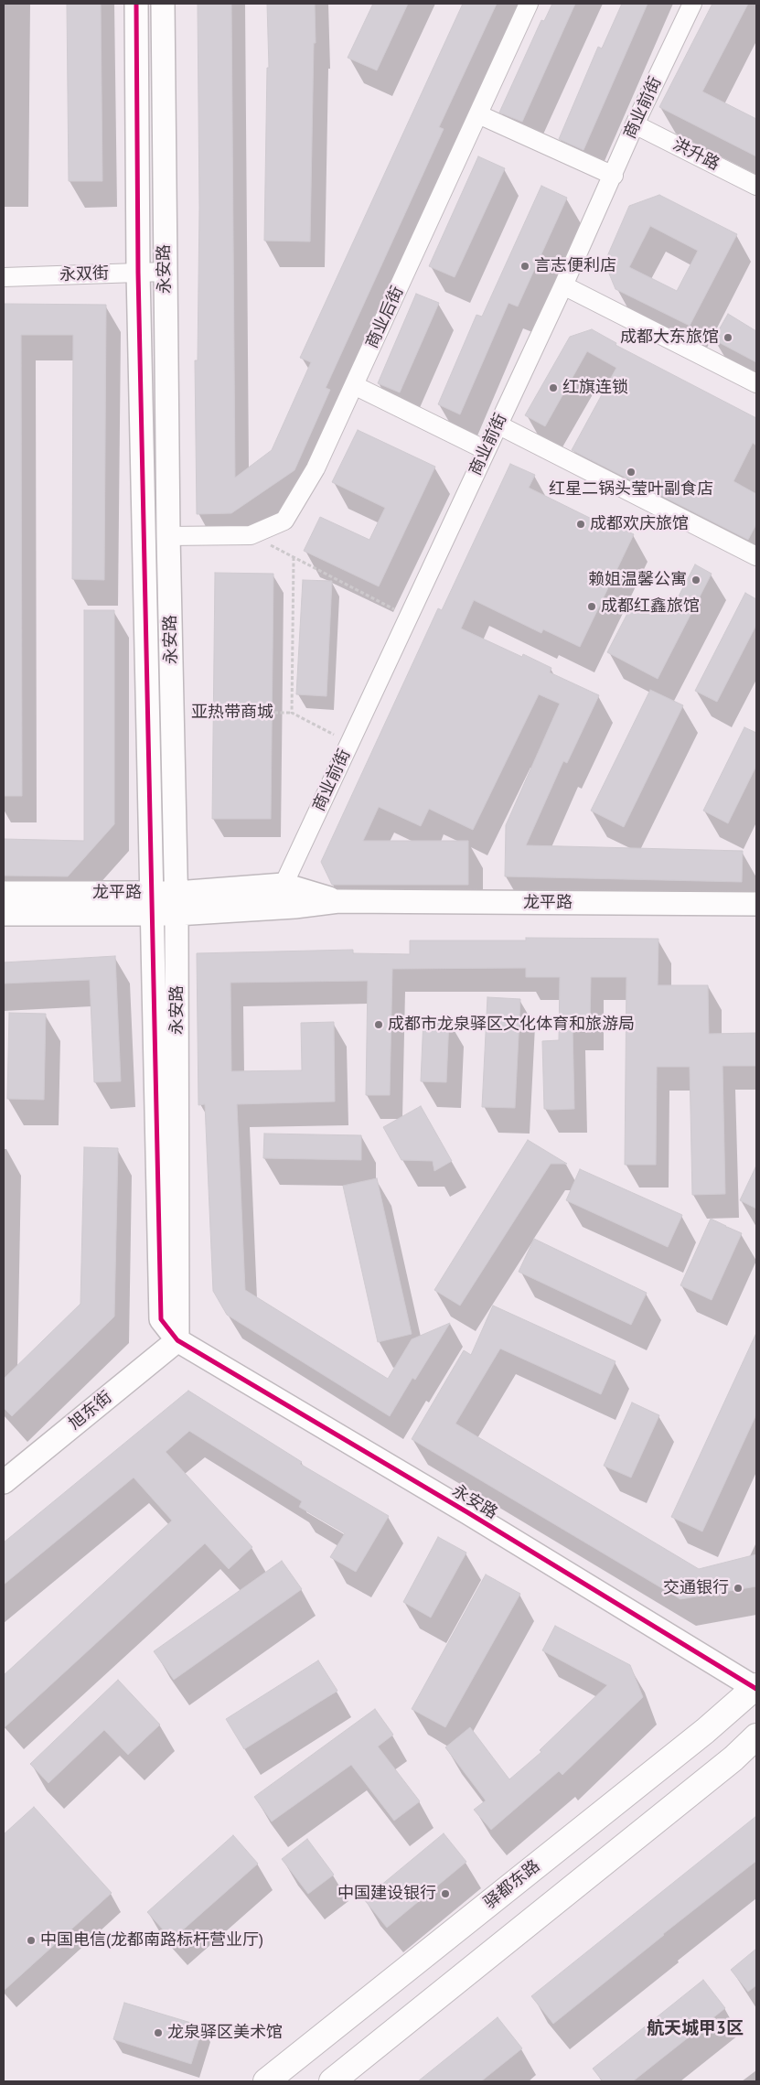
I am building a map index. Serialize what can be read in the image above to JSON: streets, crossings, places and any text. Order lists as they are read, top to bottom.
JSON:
{
  "streets": {
    "highway": ["驿都东路"],
    "street": [
      "商业前街",
      "洪升路",
      "永安路",
      "永双街",
      "商业后街",
      "龙平路",
      "旭东街"
    ],
    "path": ["亚热带商城"]
  },
  "crossings": [
    ["商业前街", "洪升路"],
    ["商业前街", "龙平路"],
    ["永安路", "永双街"],
    ["永安路", "商业后街"],
    ["永安路", "亚热带商城"],
    ["永安路", "龙平路"],
    ["永安路", "旭东街"],
    ["永安路", "驿都东路"]
  ],
  "districts": ["航天城甲3区"],
  "places": [
    "言志便利店",
    "成都大东旅馆",
    "红旗连锁",
    "红星二锅头莹叶副食店",
    "成都欢庆旅馆",
    "赖姐温馨公寓",
    "成都红鑫旅馆",
    "成都市龙泉驿区文化体育和旅游局",
    "交通银行",
    "中国建设银行",
    "中国电信(龙都南路标杆营业厅)",
    "龙泉驿区美术馆"
  ]
}
